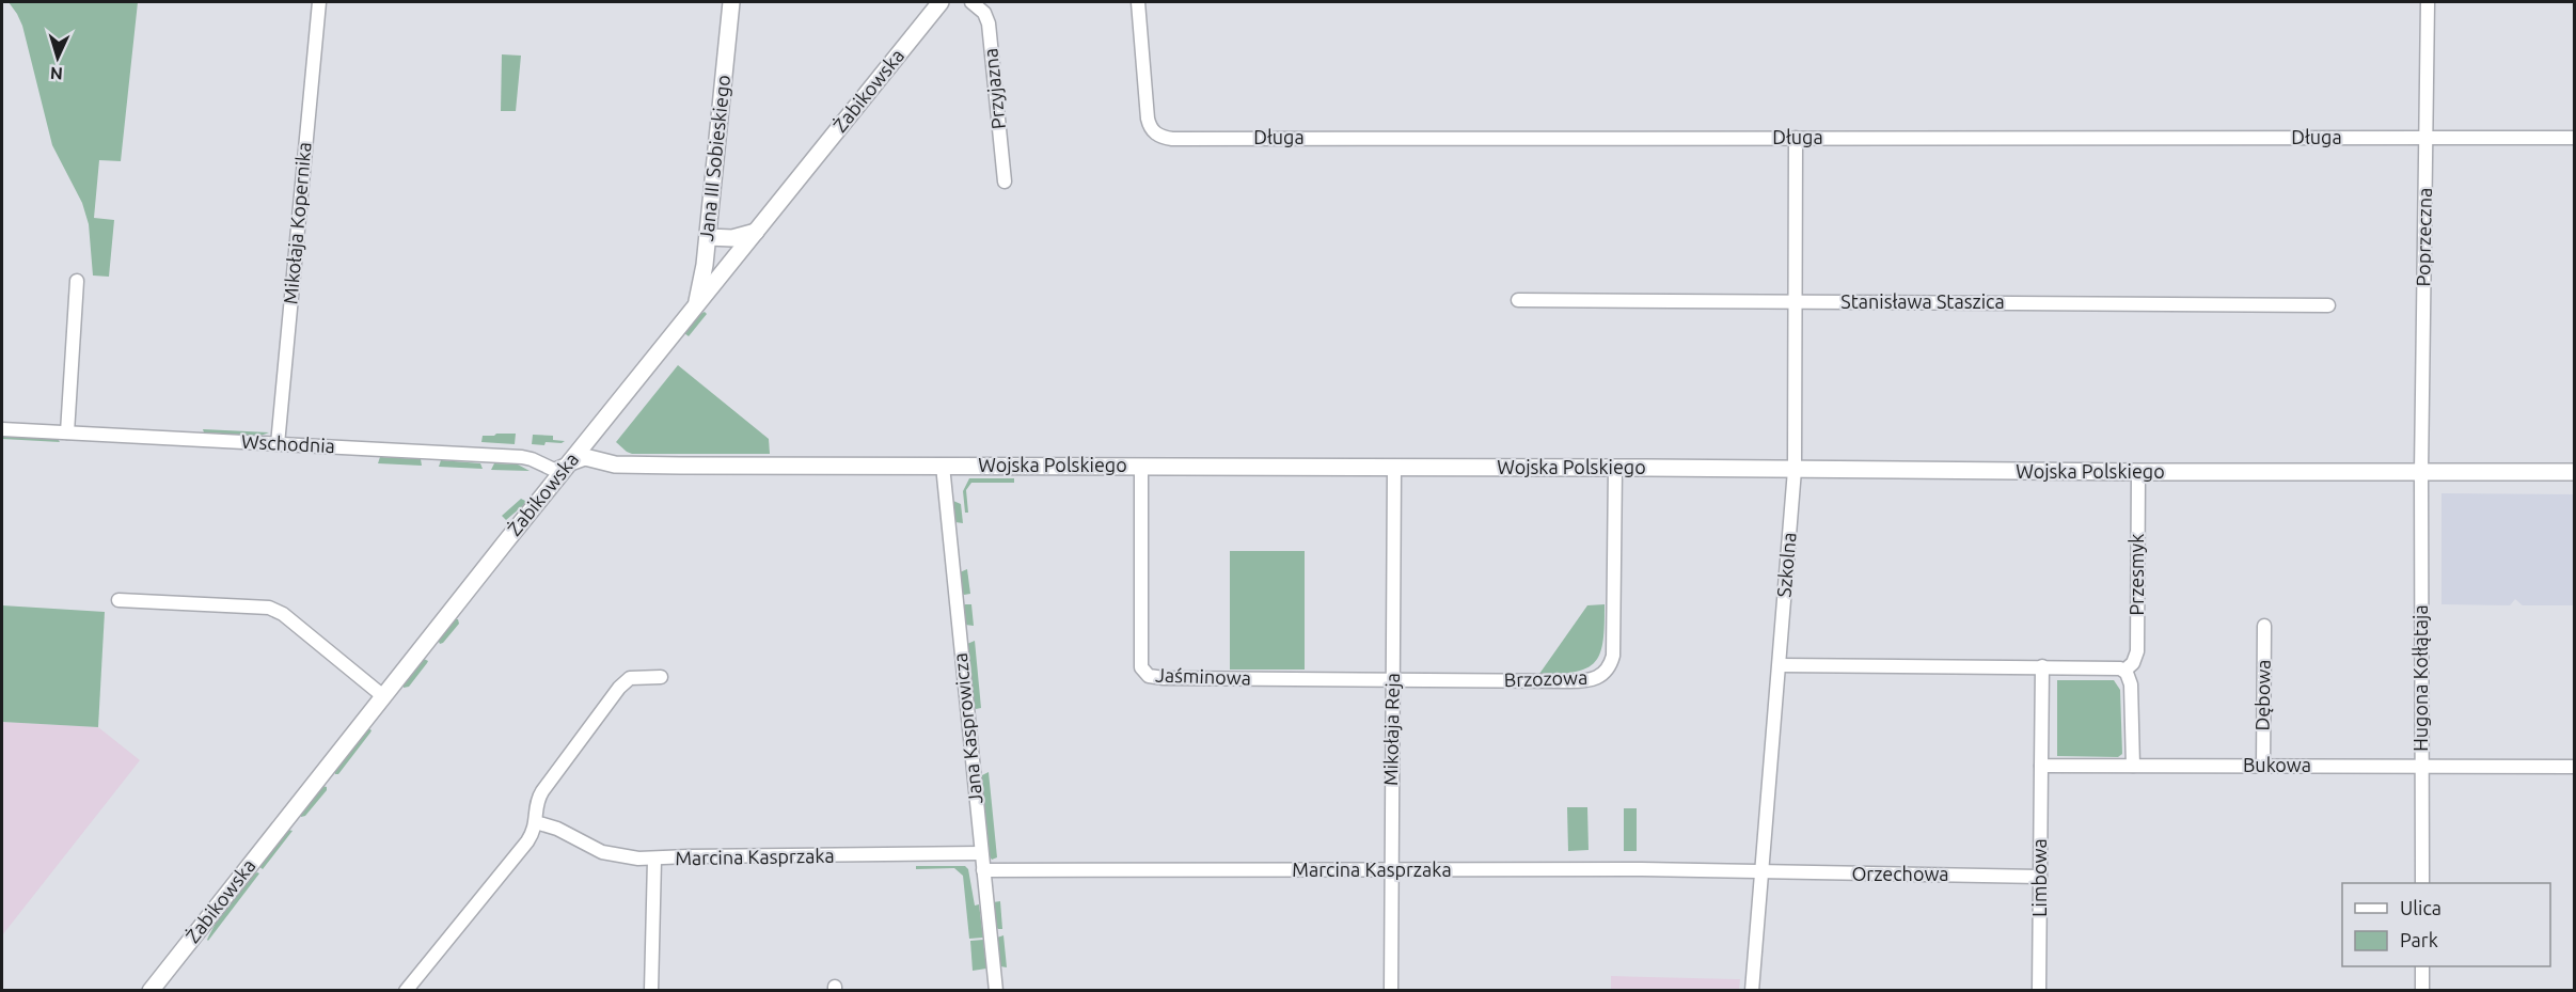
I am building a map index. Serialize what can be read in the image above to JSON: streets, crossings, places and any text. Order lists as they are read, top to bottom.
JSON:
{
  "streets": {
    "street": [
      "Przyjazna",
      "Żabikowska",
      "Długa",
      "Jana III Sobieskiego",
      "Mikołaja Kopernika",
      "Poprzeczna",
      "Stanisława Staszica",
      "Wschodnia",
      "Wojska Polskiego",
      "Szkolna",
      "Przesmyk",
      "Jaśminowa",
      "Hugona Kołłątaja",
      "Brzozowa",
      "Dębowa",
      "Jana Kasprowicza",
      "Mikołaja Reja",
      "Bukowa",
      "Marcina Kasprzaka",
      "Orzechowa",
      "Limbowa"
    ]
  },
  "crossings": [
    ["Żabikowska", "Jana III Sobieskiego"],
    ["Żabikowska", "Wschodnia"],
    ["Żabikowska", "Wojska Polskiego"],
    ["Długa", "Poprzeczna"],
    ["Długa", "Szkolna"],
    ["Mikołaja Kopernika", "Wschodnia"],
    ["Poprzeczna", "Wojska Polskiego"],
    ["Poprzeczna", "Hugona Kołłątaja"],
    ["Stanisława Staszica", "Szkolna"],
    ["Wschodnia", "Wojska Polskiego"],
    ["Wojska Polskiego", "Szkolna"],
    ["Wojska Polskiego", "Przesmyk"],
    ["Wojska Polskiego", "Jaśminowa"],
    ["Wojska Polskiego", "Hugona Kołłątaja"],
    ["Wojska Polskiego", "Brzozowa"],
    ["Wojska Polskiego", "Jana Kasprowicza"],
    ["Wojska Polskiego", "Mikołaja Reja"],
    ["Szkolna", "Marcina Kasprzaka"],
    ["Szkolna", "Orzechowa"],
    ["Jaśminowa", "Brzozowa"],
    ["Jaśminowa", "Mikołaja Reja"],
    ["Hugona Kołłątaja", "Bukowa"],
    ["Brzozowa", "Mikołaja Reja"],
    ["Dębowa", "Bukowa"],
    ["Jana Kasprowicza", "Marcina Kasprzaka"],
    ["Mikołaja Reja", "Marcina Kasprzaka"],
    ["Bukowa", "Limbowa"],
    ["Marcina Kasprzaka", "Orzechowa"],
    ["Orzechowa", "Limbowa"]
  ],
  "legend": ["Ulica", "Park"],
  "north": "bottom"
}
